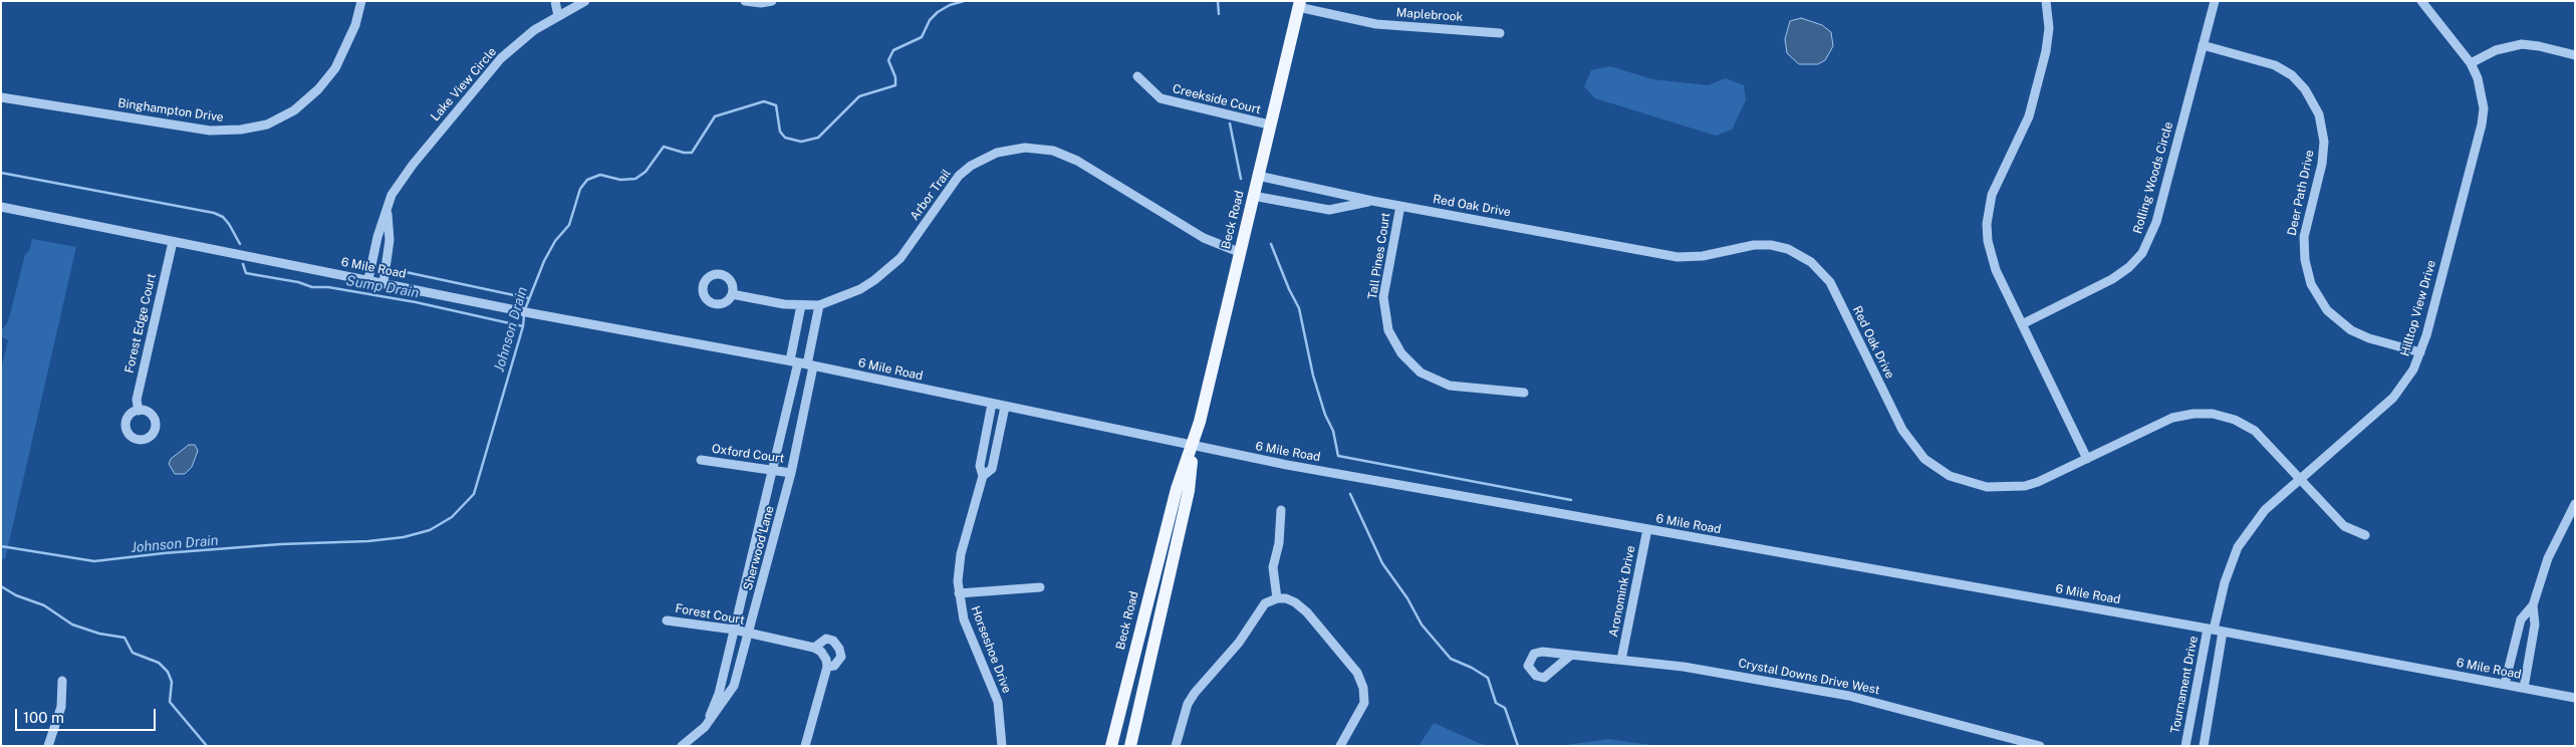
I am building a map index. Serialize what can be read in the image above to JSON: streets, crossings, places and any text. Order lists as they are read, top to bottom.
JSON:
{
  "streets": {
    "main road": ["Beck Road"],
    "street": [
      "Maplebrook",
      "Lake View Circle",
      "Creekside Court",
      "Binghampton Drive",
      "Rolling Woods Circle",
      "Deer Path Drive",
      "Arbor Trail",
      "Red Oak Drive",
      "Tall Pines Court",
      "6 Mile Road",
      "Hilltop View Drive",
      "Forest Edge Court",
      "Oxford Court",
      "Sherwood Lane",
      "Aronomink Drive",
      "Forest Court",
      "Horseshoe Drive",
      "Crystal Downs Drive West",
      "Tournament Drive"
    ]
  },
  "crossings": [
    ["Maplebrook", "Beck Road"],
    ["Lake View Circle", "6 Mile Road"],
    ["Creekside Court", "Beck Road"],
    ["Rolling Woods Circle", "Deer Path Drive"],
    ["Deer Path Drive", "Hilltop View Drive"],
    ["Arbor Trail", "Beck Road"],
    ["Red Oak Drive", "Beck Road"],
    ["Red Oak Drive", "Tall Pines Court"],
    ["Red Oak Drive", "Hilltop View Drive"],
    ["Beck Road", "6 Mile Road"],
    ["6 Mile Road", "Hilltop View Drive"],
    ["6 Mile Road", "Forest Edge Court"],
    ["6 Mile Road", "Sherwood Lane"],
    ["6 Mile Road", "Aronomink Drive"],
    ["6 Mile Road", "Horseshoe Drive"],
    ["6 Mile Road", "Tournament Drive"],
    ["Hilltop View Drive", "Tournament Drive"],
    ["Oxford Court", "Sherwood Lane"],
    ["Sherwood Lane", "Forest Court"],
    ["Aronomink Drive", "Crystal Downs Drive West"]
  ],
  "water": ["Sump Drain", "Johnson Drain"],
  "scale_bar": "100 m"
}
